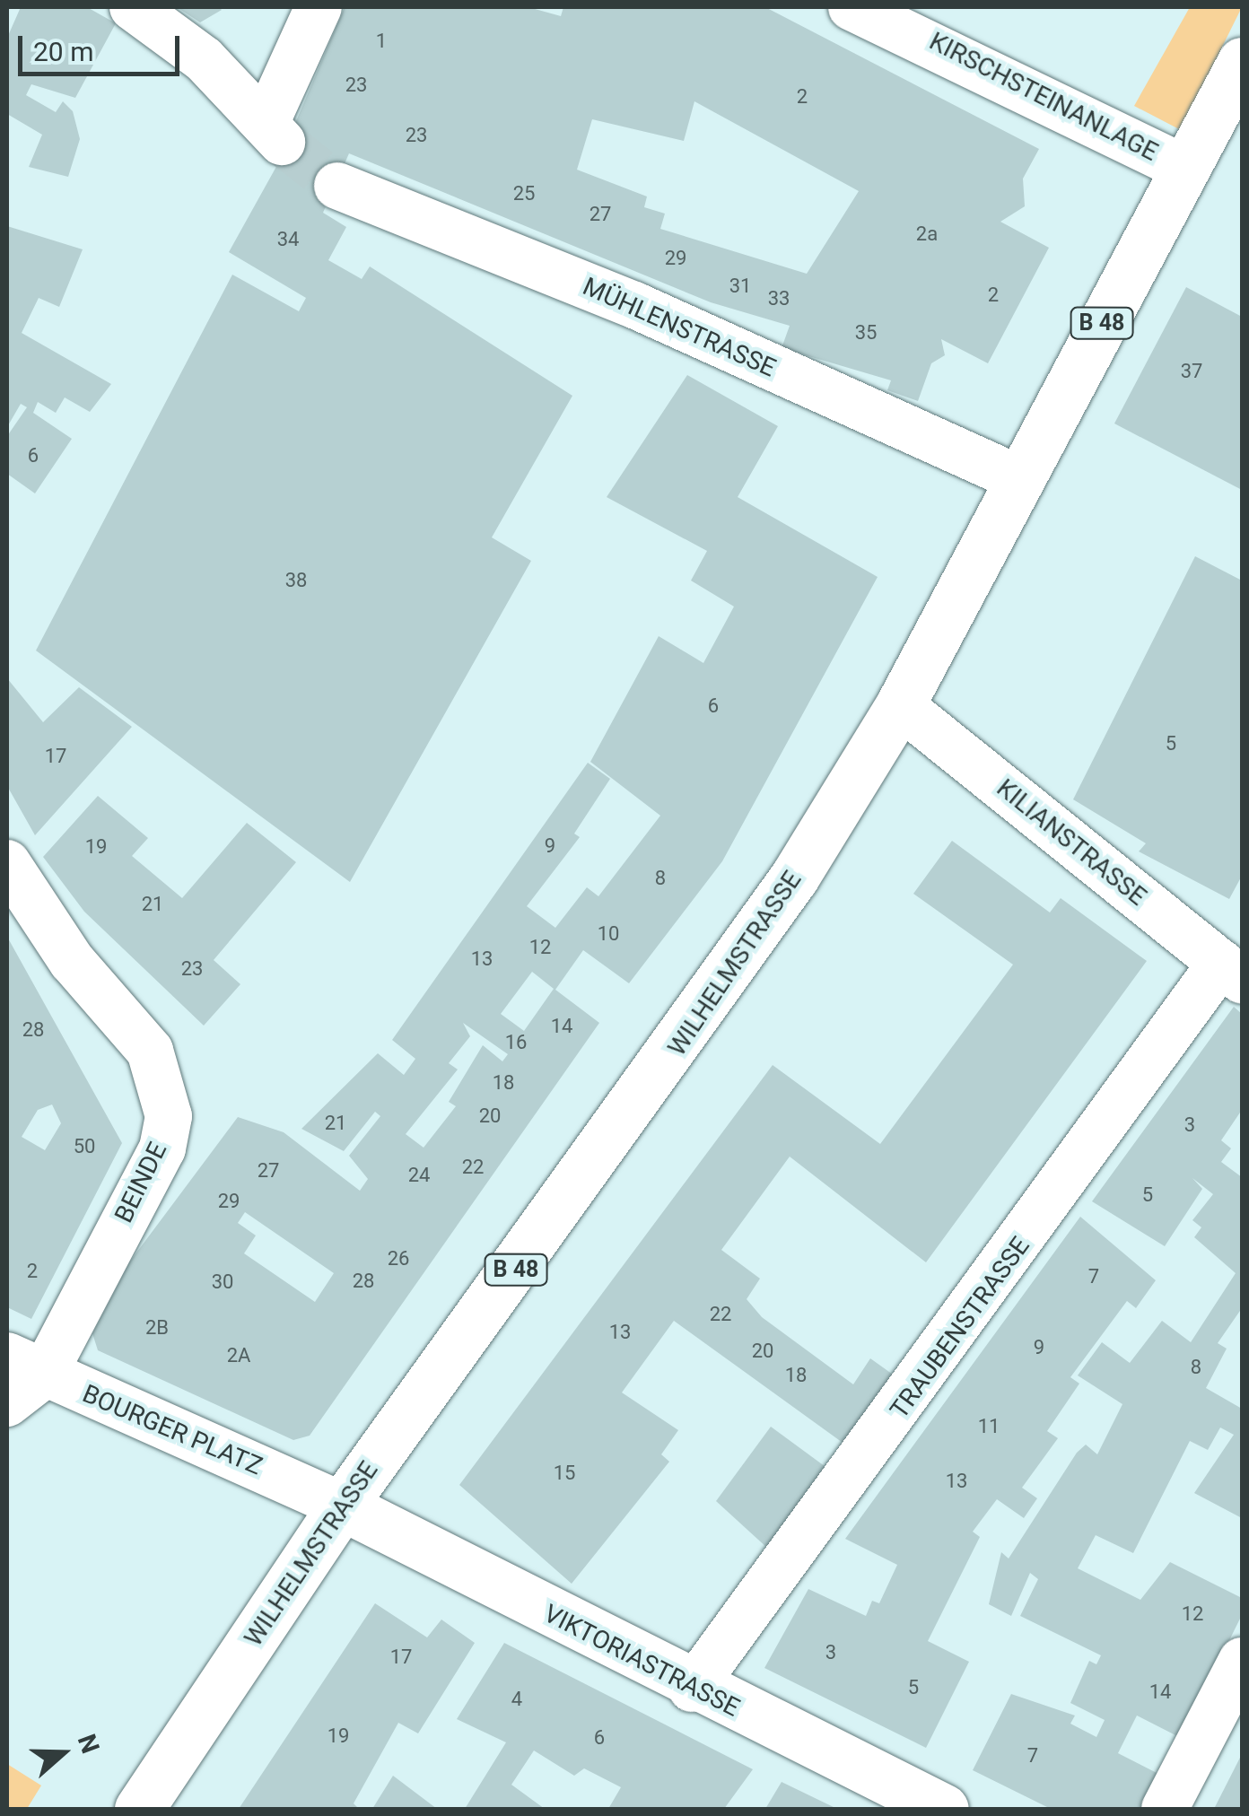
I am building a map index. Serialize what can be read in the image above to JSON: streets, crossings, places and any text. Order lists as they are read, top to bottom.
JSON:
{
  "streets": {
    "main road": ["B 48", "WILHELMSTRASSE", "VIKTORIASTRASSE"],
    "street": [
      "KIRSCHSTEINANLAGE",
      "MÜHLENSTRASSE",
      "KILIANSTRASSE",
      "BEINDE",
      "TRAUBENSTRASSE",
      "BOURGER PLATZ"
    ]
  },
  "crossings": [
    ["KIRSCHSTEINANLAGE", "WILHELMSTRASSE"],
    ["MÜHLENSTRASSE", "WILHELMSTRASSE"],
    ["KILIANSTRASSE", "WILHELMSTRASSE"],
    ["KILIANSTRASSE", "TRAUBENSTRASSE"],
    ["WILHELMSTRASSE", "BOURGER PLATZ"],
    ["WILHELMSTRASSE", "VIKTORIASTRASSE"],
    ["BEINDE", "BOURGER PLATZ"],
    ["TRAUBENSTRASSE", "VIKTORIASTRASSE"],
    ["BOURGER PLATZ", "VIKTORIASTRASSE"]
  ],
  "house_numbers": [
    "1",
    "23",
    "2",
    "23",
    "25",
    "27",
    "2a",
    "34",
    "29",
    "31",
    "2",
    "33",
    "35",
    "37",
    "6",
    "38",
    "6",
    "5",
    "17",
    "9",
    "19",
    "8",
    "21",
    "10",
    "12",
    "13",
    "23",
    "14",
    "28",
    "16",
    "18",
    "20",
    "21",
    "3",
    "50",
    "22",
    "27",
    "24",
    "5",
    "29",
    "26",
    "2",
    "7",
    "28",
    "30",
    "22",
    "2B",
    "13",
    "9",
    "20",
    "2A",
    "8",
    "18",
    "11",
    "15",
    "13",
    "12",
    "3",
    "17",
    "5",
    "14",
    "4",
    "19",
    "6",
    "7"
  ],
  "scale_bar": "20 m",
  "north": "right"
}
